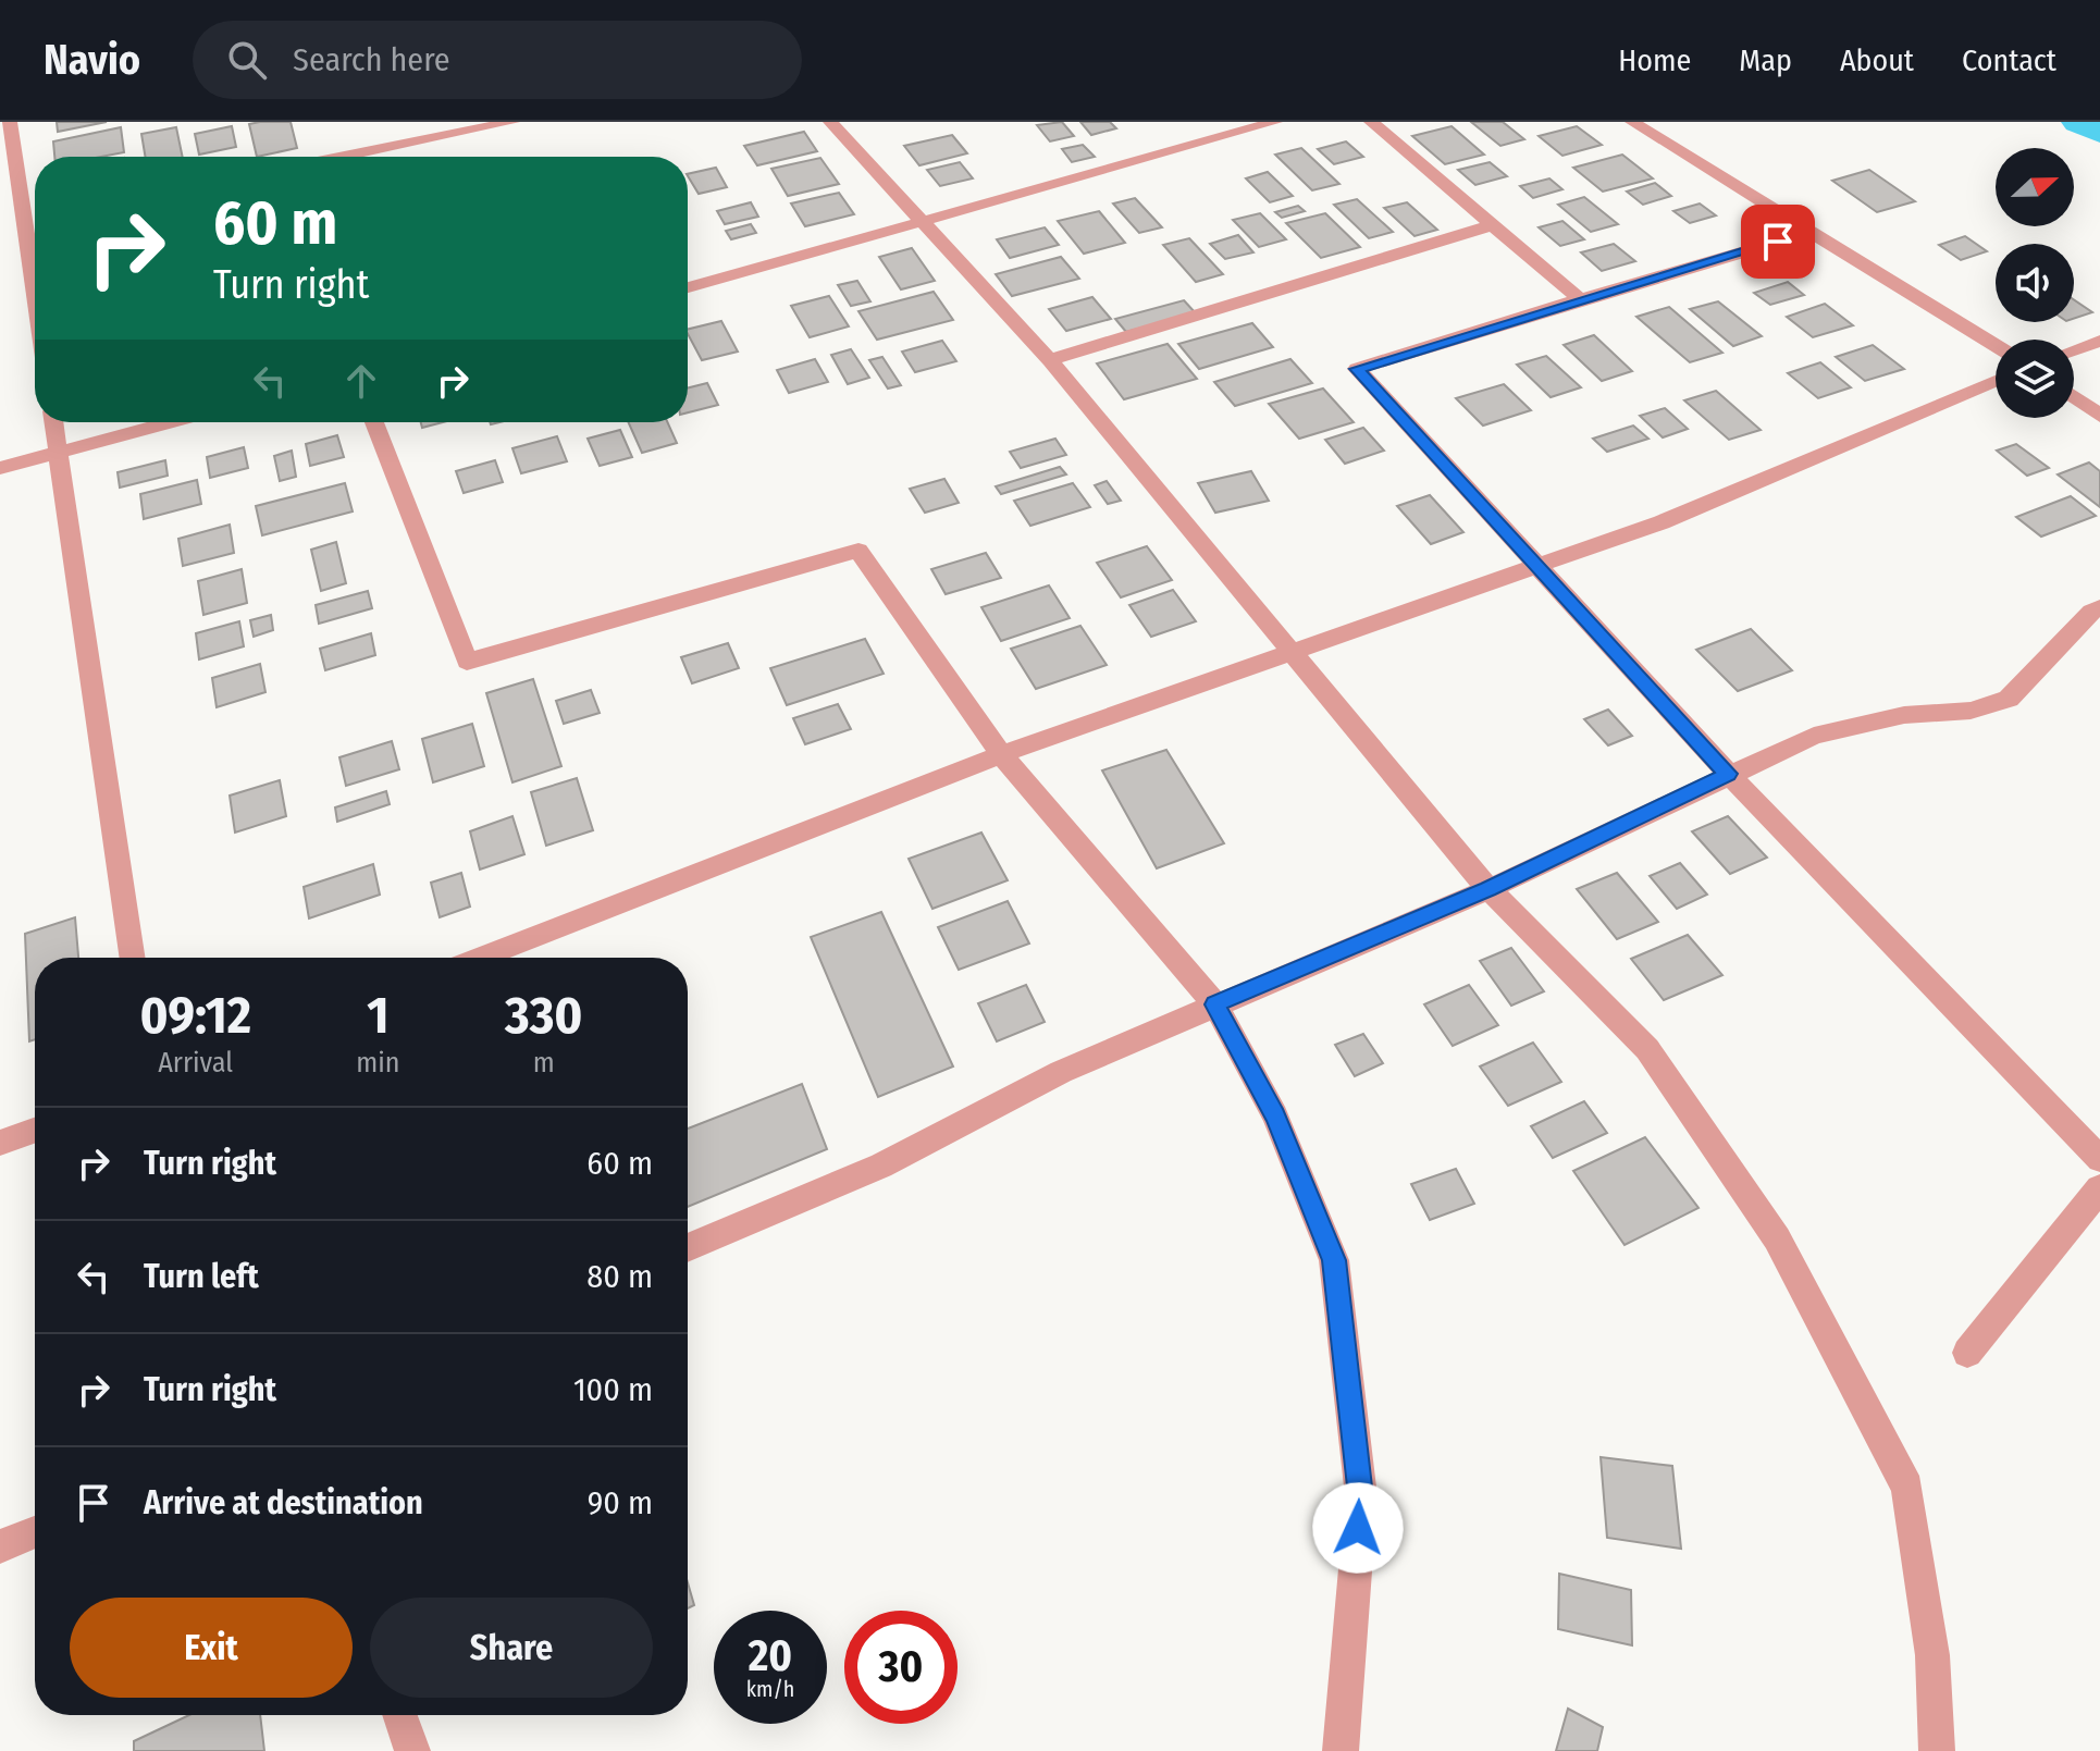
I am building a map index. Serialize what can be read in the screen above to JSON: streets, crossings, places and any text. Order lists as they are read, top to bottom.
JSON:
{
  "north": "right",
  "page": {
    "header": "Navio",
    "search": "Search here",
    "nav": [
      "Home",
      "Map",
      "About",
      "Contact"
    ],
    "turn": ["60 m", "Turn right"],
    "eta": [
      "09:12",
      "Arrival",
      "1",
      "min",
      "330",
      "m"
    ],
    "list": [
      {
        "name": "Turn right",
        "value": "60 m"
      },
      {
        "name": "Turn left",
        "value": "80 m"
      },
      {
        "name": "Turn right",
        "value": "100 m"
      },
      {
        "name": "Arrive at destination",
        "value": "90 m"
      }
    ],
    "buttons": ["Exit", "Share"],
    "speed": "20 km/h",
    "limit": "30"
  }
}
